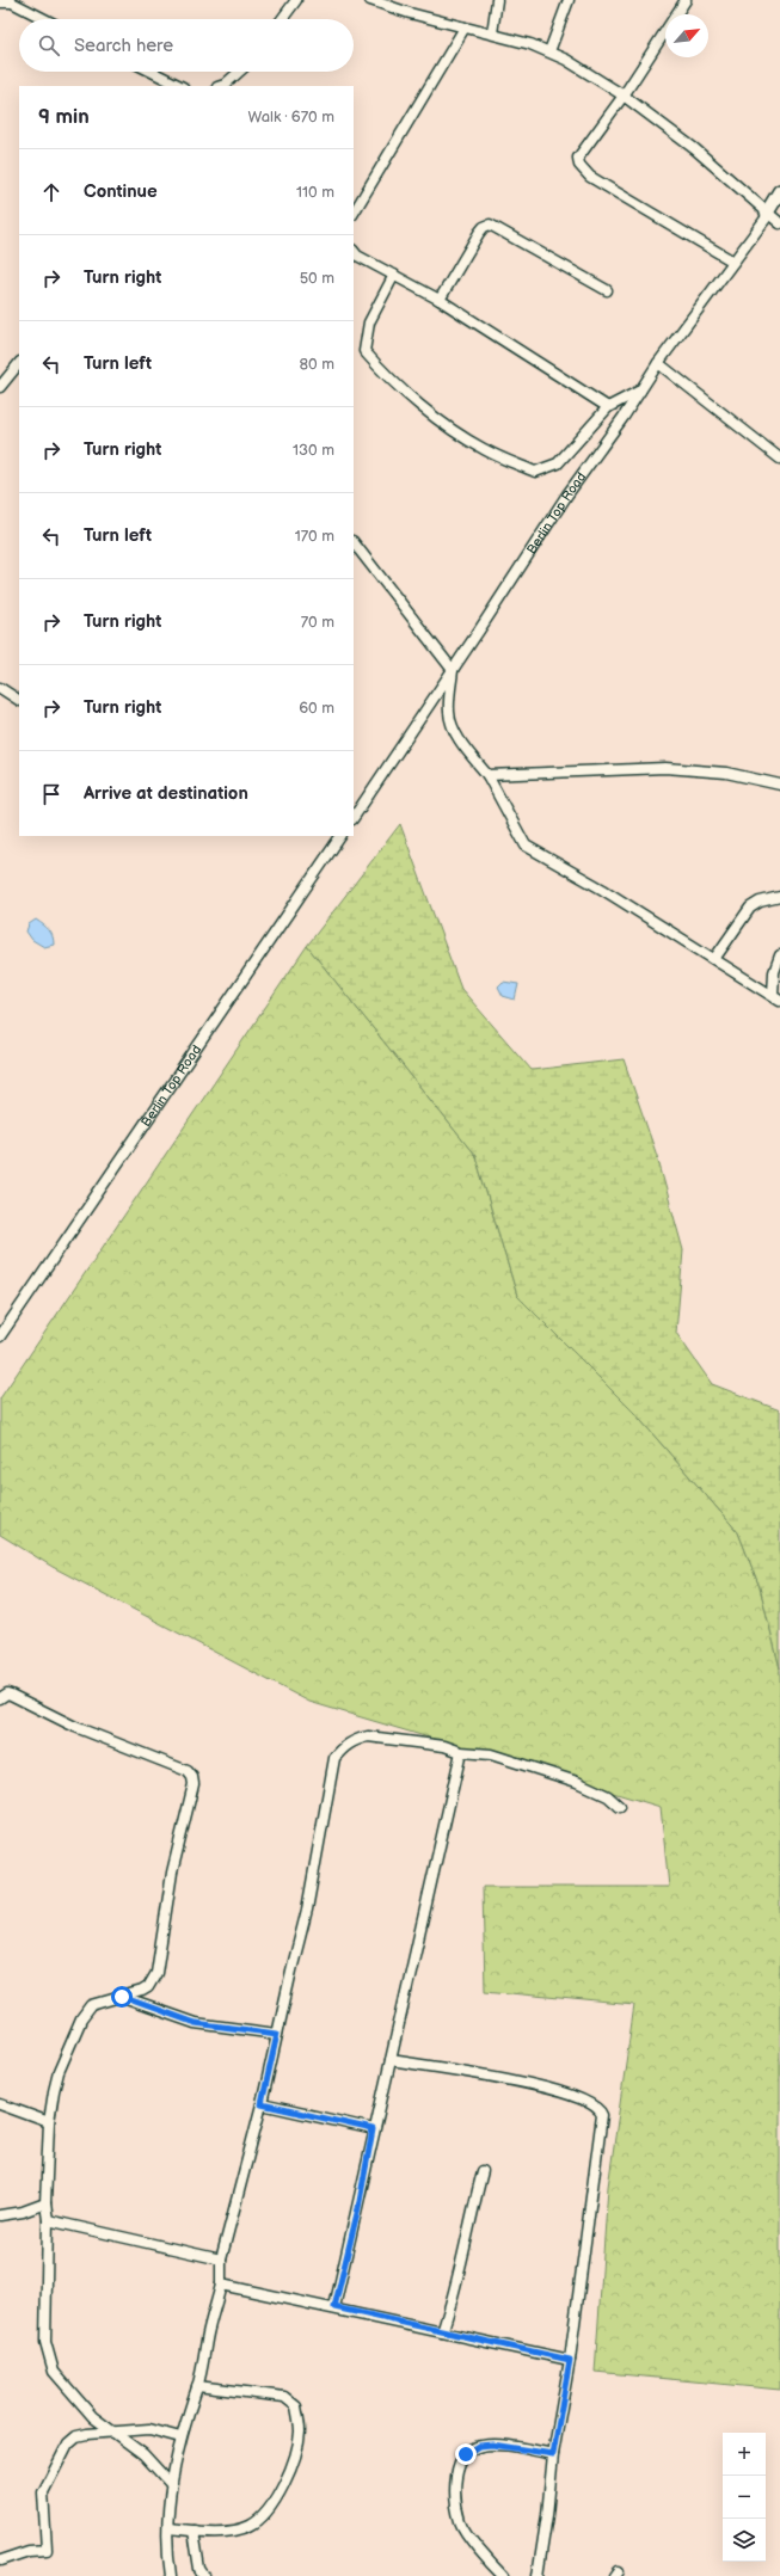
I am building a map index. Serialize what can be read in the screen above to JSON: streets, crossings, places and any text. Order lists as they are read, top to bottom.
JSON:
{
  "streets": {
    "street": ["Berlin Top Road"]
  },
  "north": "top right",
  "page": {
    "search": "Search here",
    "heading": ["9 min", "Walk · 670 m"],
    "list": [
      ["Continue", "110 m"],
      ["Turn right", "50 m"],
      ["Turn left", "80 m"],
      ["Turn right", "130 m"],
      ["Turn left", "170 m"],
      ["Turn right", "70 m"],
      ["Turn right", "60 m"],
      "Arrive at destination"
    ],
    "map_buttons": ["+", "−"]
  }
}
